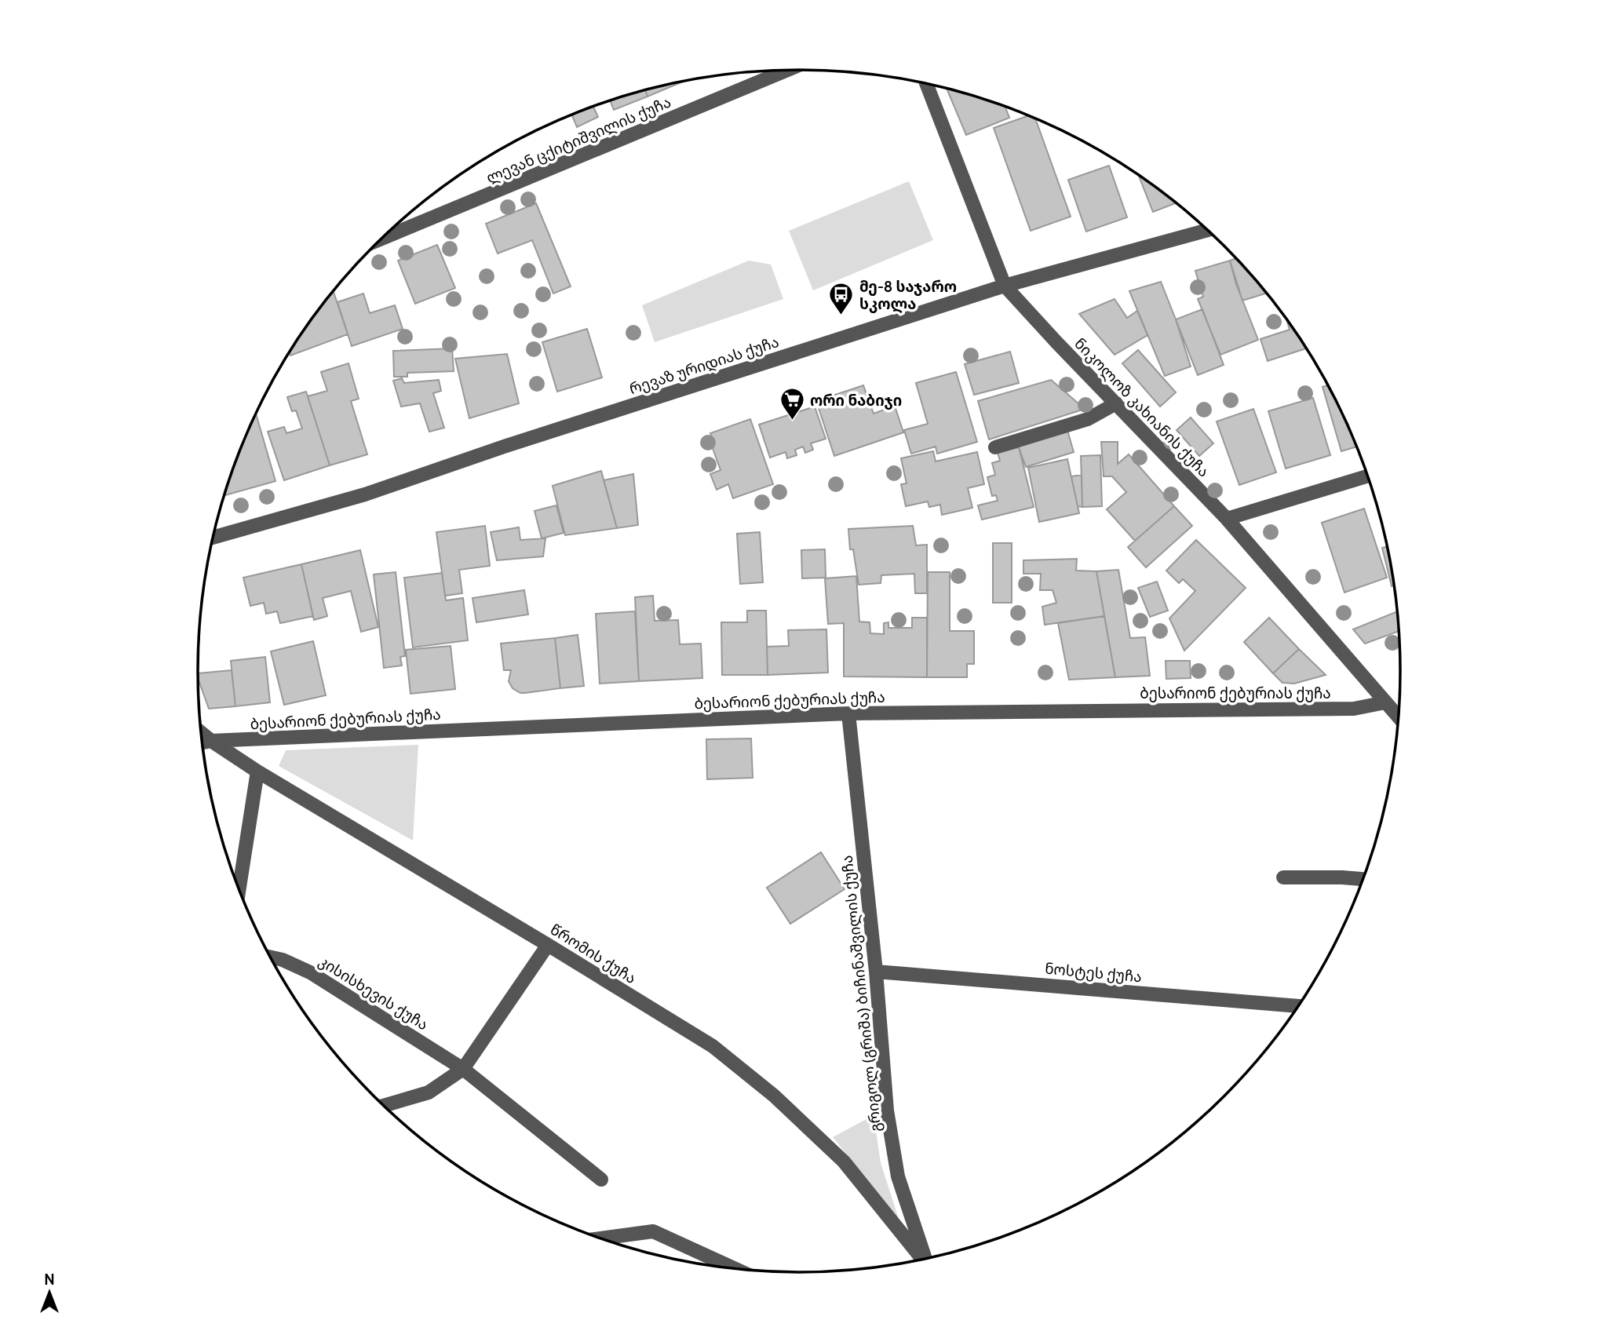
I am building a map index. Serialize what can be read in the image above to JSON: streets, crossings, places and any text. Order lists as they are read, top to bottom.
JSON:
{
  "streets": {
    "street": [
      "ლევან ცქიტიშვილის ქუჩა",
      "რევაზ ურიდიას ქუჩა",
      "ნიკოლოზ კახიანის ქუჩა",
      "ბესარიონ ქებურიას ქუჩა",
      "წრომის ქუჩა",
      "ნოსტეს ქუჩა",
      "კისისხევის ქუჩა",
      "გრიგოლ (გრიშა) ბიჩინაშვილის ქუჩა"
    ]
  },
  "crossings": [
    ["რევაზ ურიდიას ქუჩა", "ნიკოლოზ კახიანის ქუჩა"],
    ["ნიკოლოზ კახიანის ქუჩა", "ბესარიონ ქებურიას ქუჩა"],
    ["ბესარიონ ქებურიას ქუჩა", "წრომის ქუჩა"],
    ["ბესარიონ ქებურიას ქუჩა", "გრიგოლ (გრიშა) ბიჩინაშვილის ქუჩა"],
    ["ნოსტეს ქუჩა", "გრიგოლ (გრიშა) ბიჩინაშვილის ქუჩა"]
  ],
  "places": {
    "bus stop": ["მე-8 საჯარო სკოლა"],
    "supermarket": ["ორი ნაბიჯი"]
  },
  "north": "top"
}
